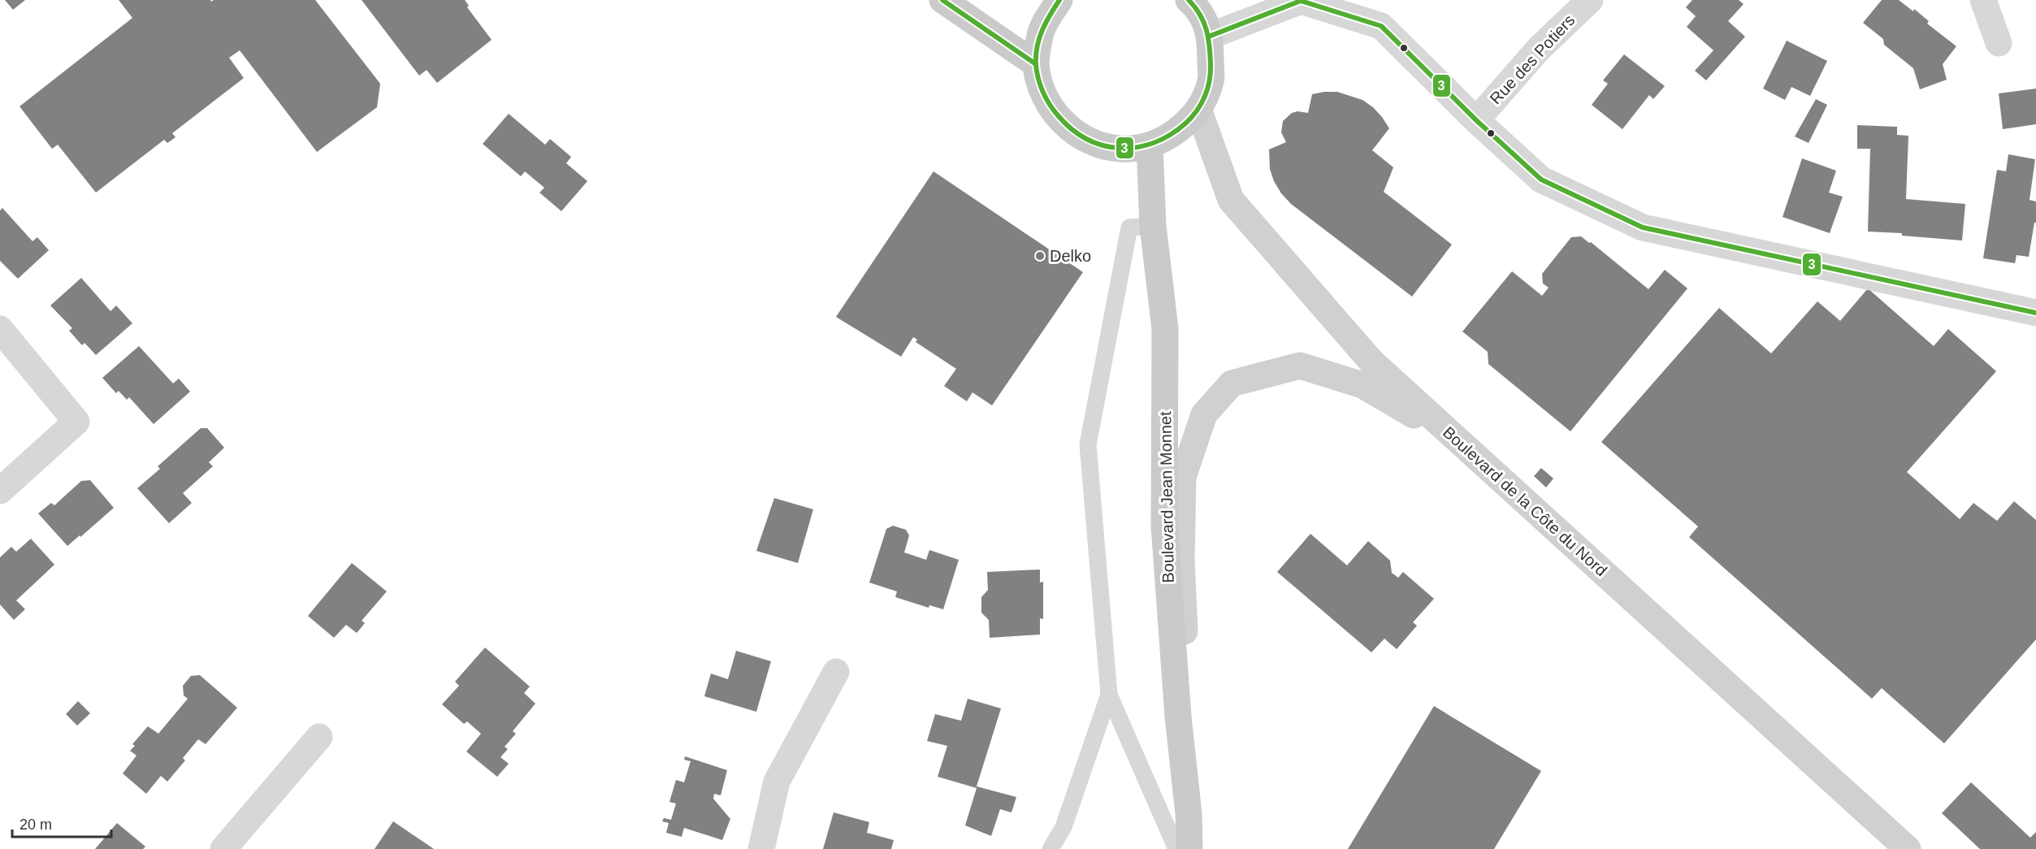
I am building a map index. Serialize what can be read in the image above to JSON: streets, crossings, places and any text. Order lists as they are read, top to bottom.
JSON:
{
  "streets": {
    "main road": ["Boulevard Jean Monnet", "Boulevard de la Côte du Nord"],
    "street": ["Rue des Potiers"]
  },
  "places": ["Delko"],
  "lines": ["transit line 3"],
  "scale_bar": "20 m"
}
